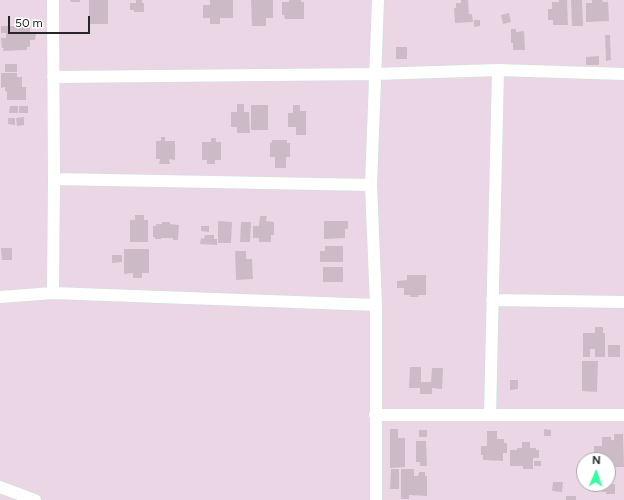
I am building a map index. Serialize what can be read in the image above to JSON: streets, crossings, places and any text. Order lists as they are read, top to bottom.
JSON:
{
  "scale_bar": "50 m",
  "north": "top"
}
